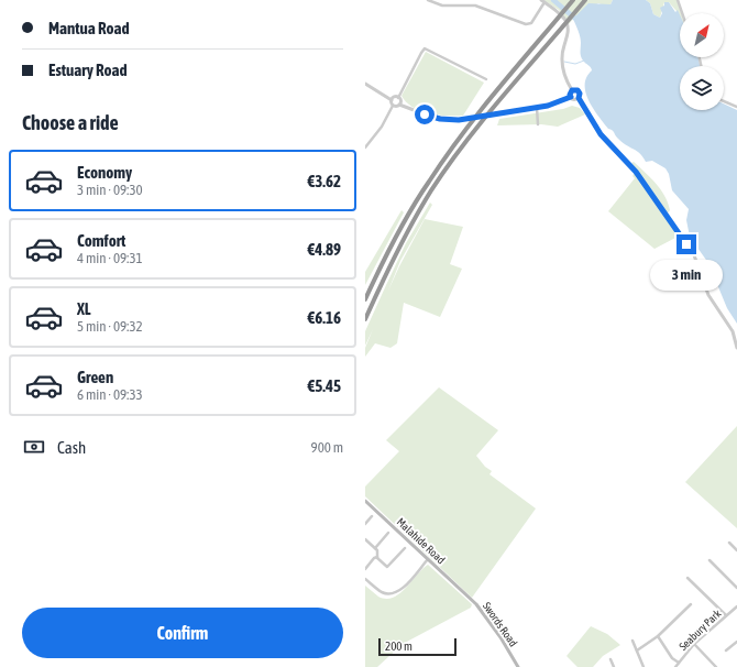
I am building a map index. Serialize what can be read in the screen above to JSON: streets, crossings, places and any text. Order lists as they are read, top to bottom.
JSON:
{
  "streets": {
    "main road": ["Malahide Road", "Swords Road"],
    "street": ["Seabury Park"]
  },
  "crossings": [
    ["Malahide Road", "Swords Road"]
  ],
  "scale_bar": "200 m",
  "north": "top right",
  "page": {
    "banner": ["Mantua Road", "Estuary Road"],
    "heading": "Choose a ride",
    "list": [
      {
        "name": "Economy",
        "note": "3 min · 09:30",
        "value": "€3.62"
      },
      {
        "name": "Comfort",
        "note": "4 min · 09:31",
        "value": "€4.89"
      },
      {
        "name": "XL",
        "note": "5 min · 09:32",
        "value": "€6.16"
      },
      {
        "name": "Green",
        "note": "6 min · 09:33",
        "value": "€5.45"
      }
    ],
    "bubble": "3 min",
    "pay": ["Cash", "900 m"],
    "buttons": "Confirm",
    "scale": "200 m"
  }
}
